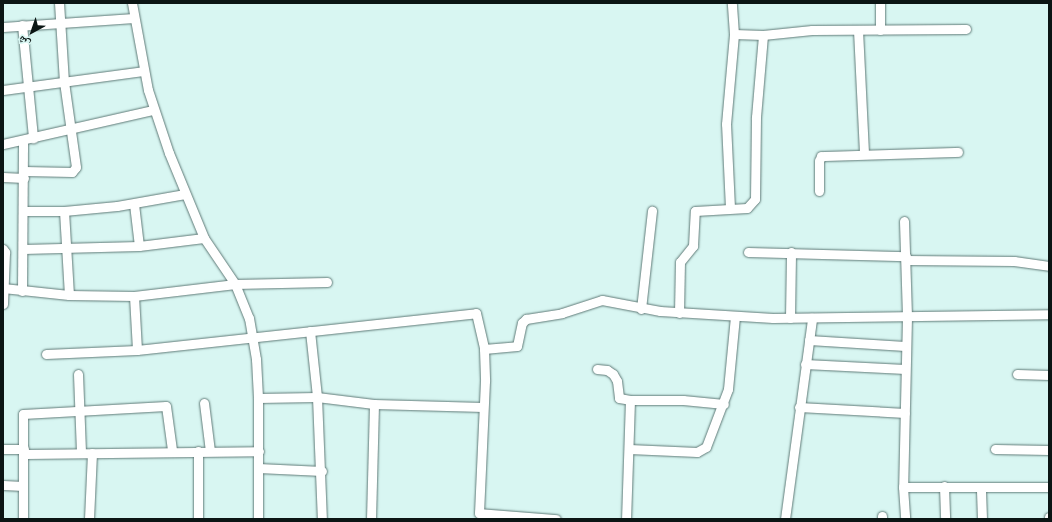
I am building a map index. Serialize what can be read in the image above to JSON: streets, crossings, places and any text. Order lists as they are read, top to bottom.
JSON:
{
  "north": "bottom left"
}
